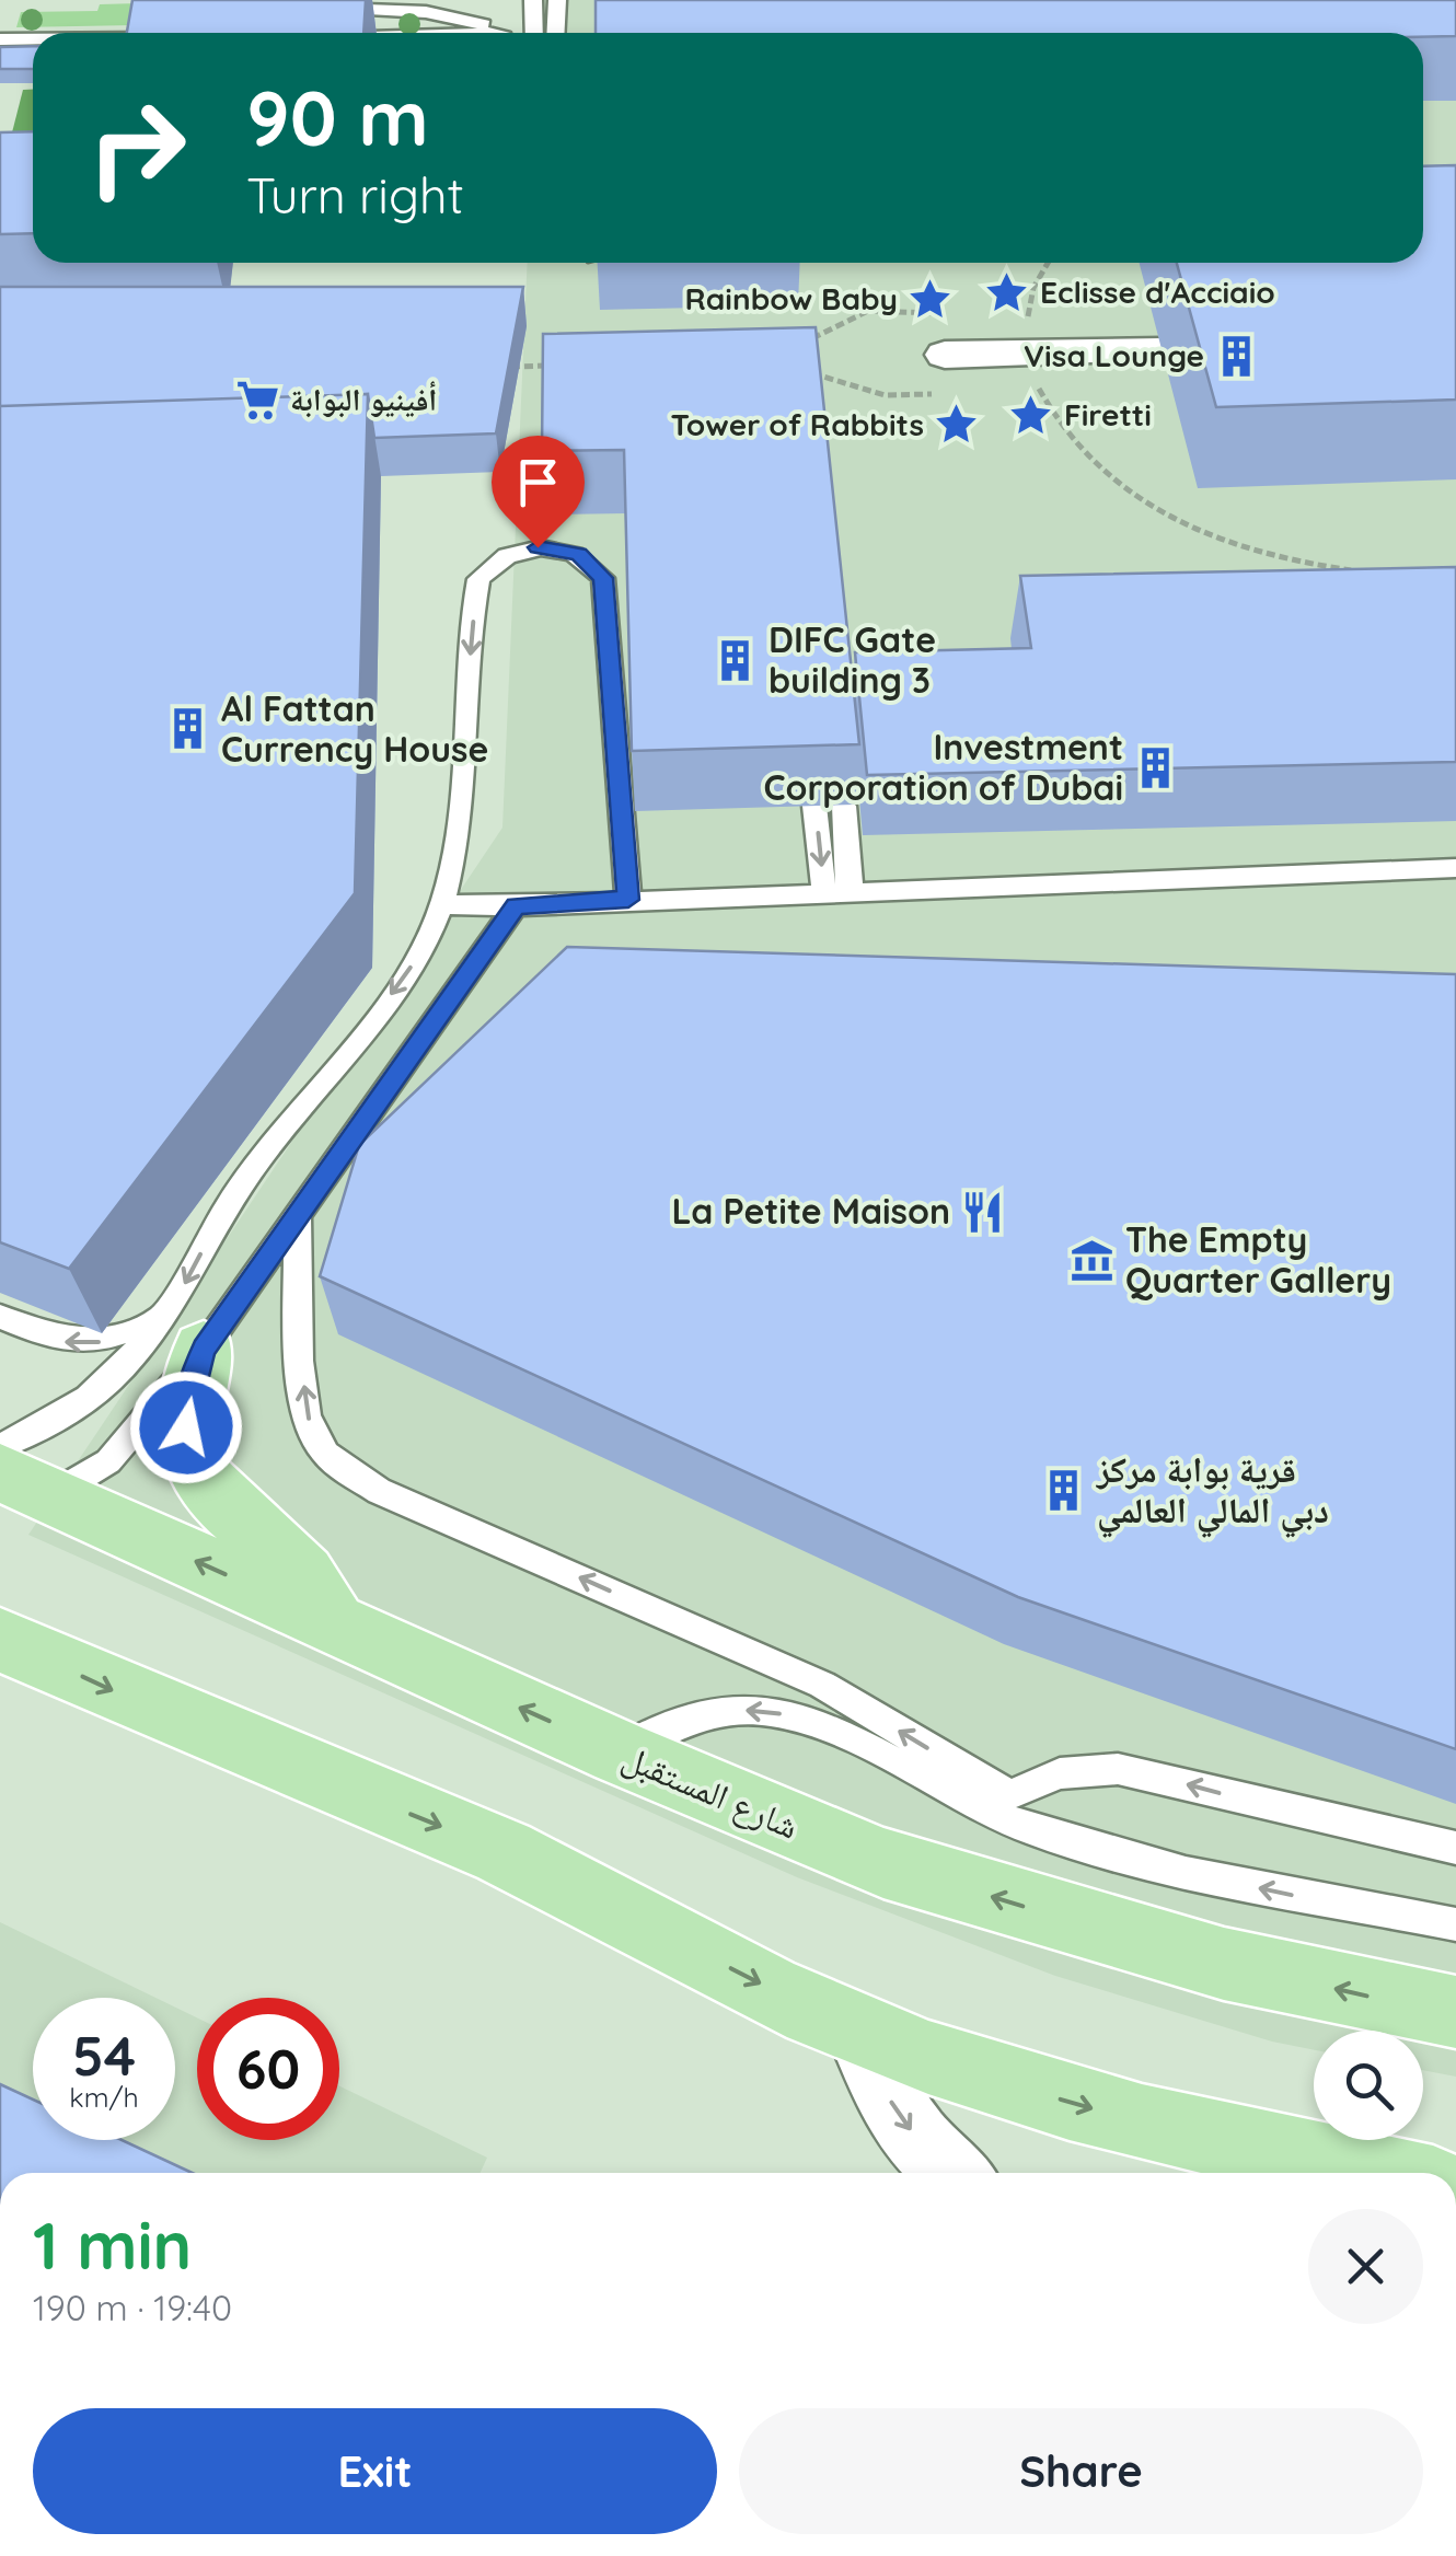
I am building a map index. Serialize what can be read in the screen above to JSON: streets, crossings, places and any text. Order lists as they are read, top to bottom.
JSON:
{
  "streets": {
    "main road": ["شارع المستقبل"]
  },
  "places": {
    "place": [
      "Eclisse d'Acciaio",
      "Rainbow Baby",
      "Firetti",
      "Tower of Rabbits"
    ],
    "building": [
      "Visa Lounge",
      "DIFC Gate building 3",
      "Al Fattan Currency House",
      "Investment Corporation of Dubai",
      "قرية بوابة مركز دبي المالي العالمي"
    ],
    "supermarket": ["أفينيو البوابة"],
    "restaurant": ["La Petite Maison"],
    "museum": ["The Empty Quarter Gallery"]
  },
  "page": {
    "turn": ["90 m", "Turn right"],
    "speed": "54 km/h",
    "limit": "60",
    "heading": ["1 min", "190 m · 19:40"],
    "buttons": ["Exit", "Share"]
  }
}
